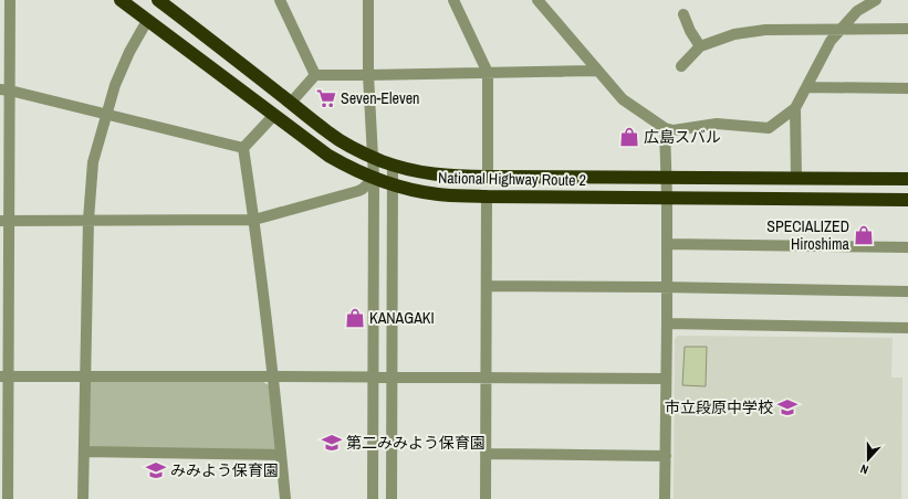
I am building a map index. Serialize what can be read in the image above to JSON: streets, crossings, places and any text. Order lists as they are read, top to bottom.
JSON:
{
  "streets": {
    "highway": ["National Highway Route 2"]
  },
  "places": {
    "supermarket": ["Seven-Eleven"],
    "shop": ["広島スバル", "SPECIALIZED Hiroshima", "KANAGAKI"],
    "school or university": ["市立段原中学校", "第二みみよう保育園", "みみよう保育園"]
  },
  "north": "bottom"
}
